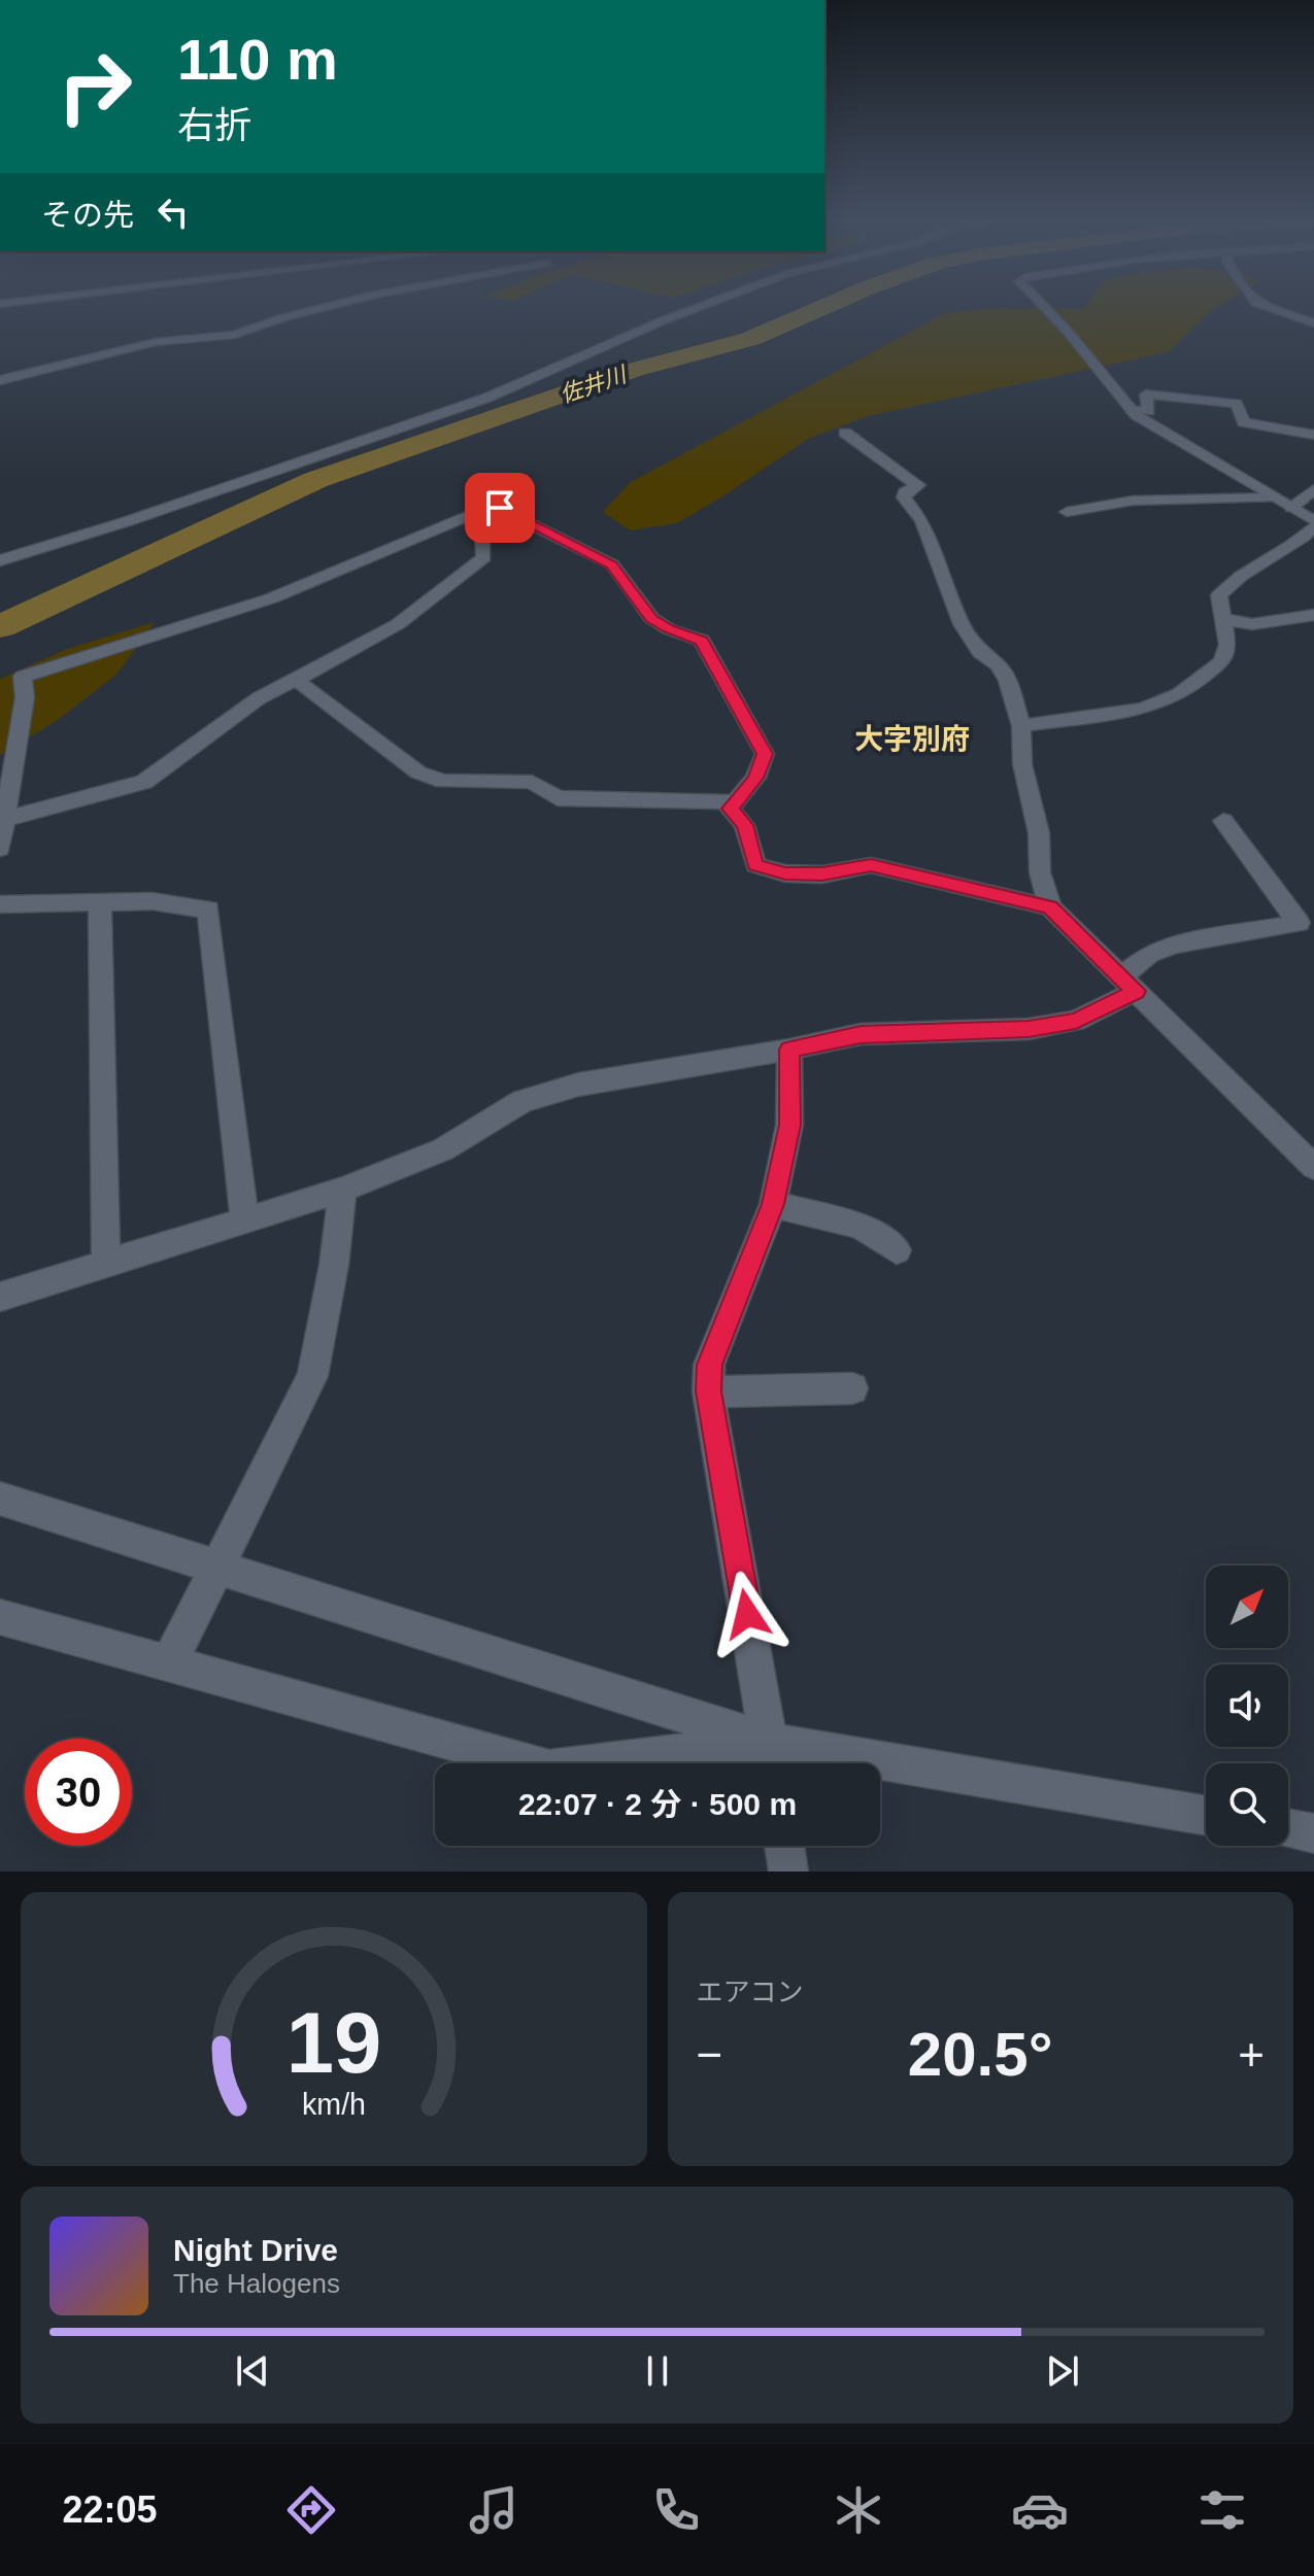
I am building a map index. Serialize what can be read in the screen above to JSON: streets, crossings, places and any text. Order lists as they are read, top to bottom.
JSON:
{
  "districts": ["大字別府"],
  "water": ["佐井川"],
  "north": "top right",
  "page": {
    "turn": ["110 m", "右折"],
    "then": "その先",
    "limit": "30",
    "trip": "22:07 · 2 分 · 500 m",
    "tile": "エアコン",
    "heat": ["−", "20.5°", "+"],
    "song": ["Night Drive", "The Halogens"],
    "tabs": "22:05",
    "gauge": ["19", "km/h"]
  }
}
